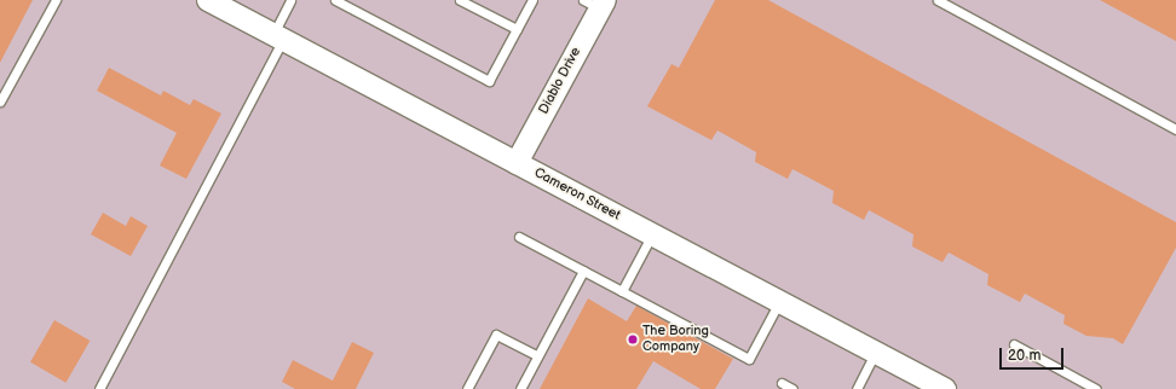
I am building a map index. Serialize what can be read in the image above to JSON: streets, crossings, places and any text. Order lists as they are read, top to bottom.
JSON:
{
  "streets": {
    "street": ["Diablo Drive", "Cameron Street"]
  },
  "crossings": [
    ["Diablo Drive", "Cameron Street"]
  ],
  "places": ["The Boring Company"],
  "scale_bar": "20 m"
}
